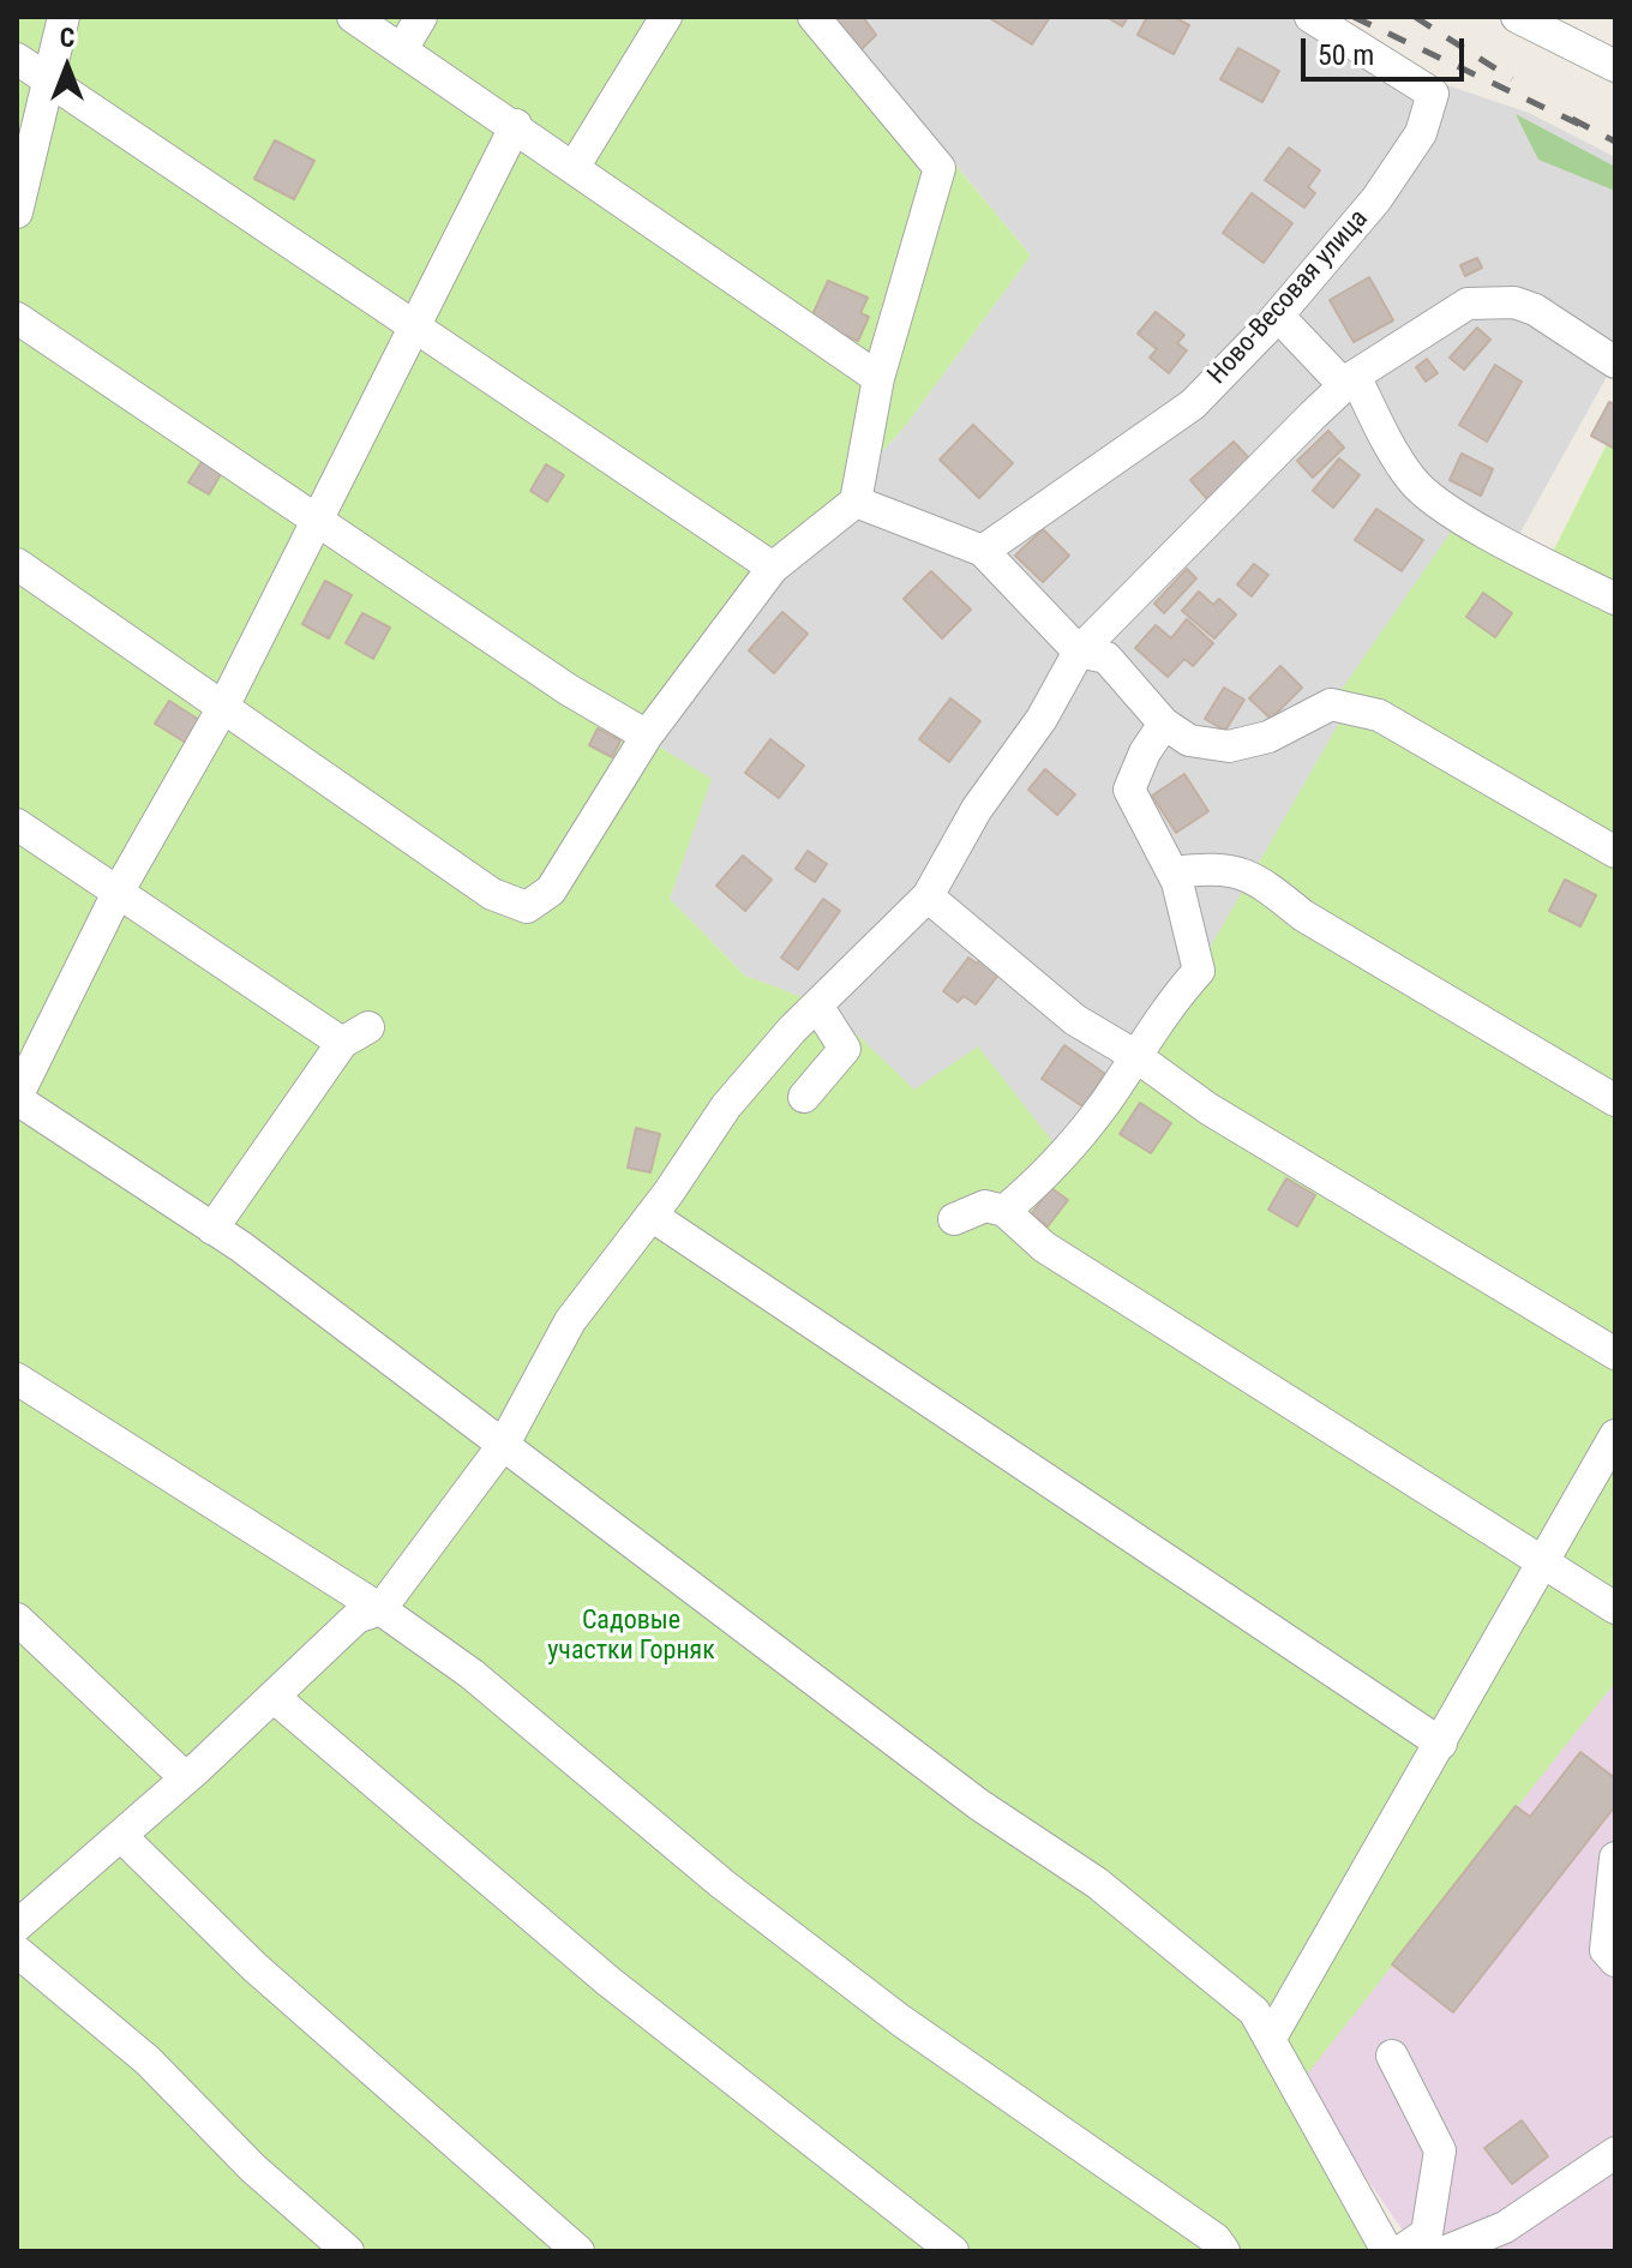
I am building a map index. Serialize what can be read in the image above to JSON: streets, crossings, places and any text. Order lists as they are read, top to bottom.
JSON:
{
  "streets": {
    "street": ["Ново-Весовая улица"]
  },
  "parks": ["Садовые участки Горняк"],
  "scale_bar": "50 m",
  "north": "top"
}
